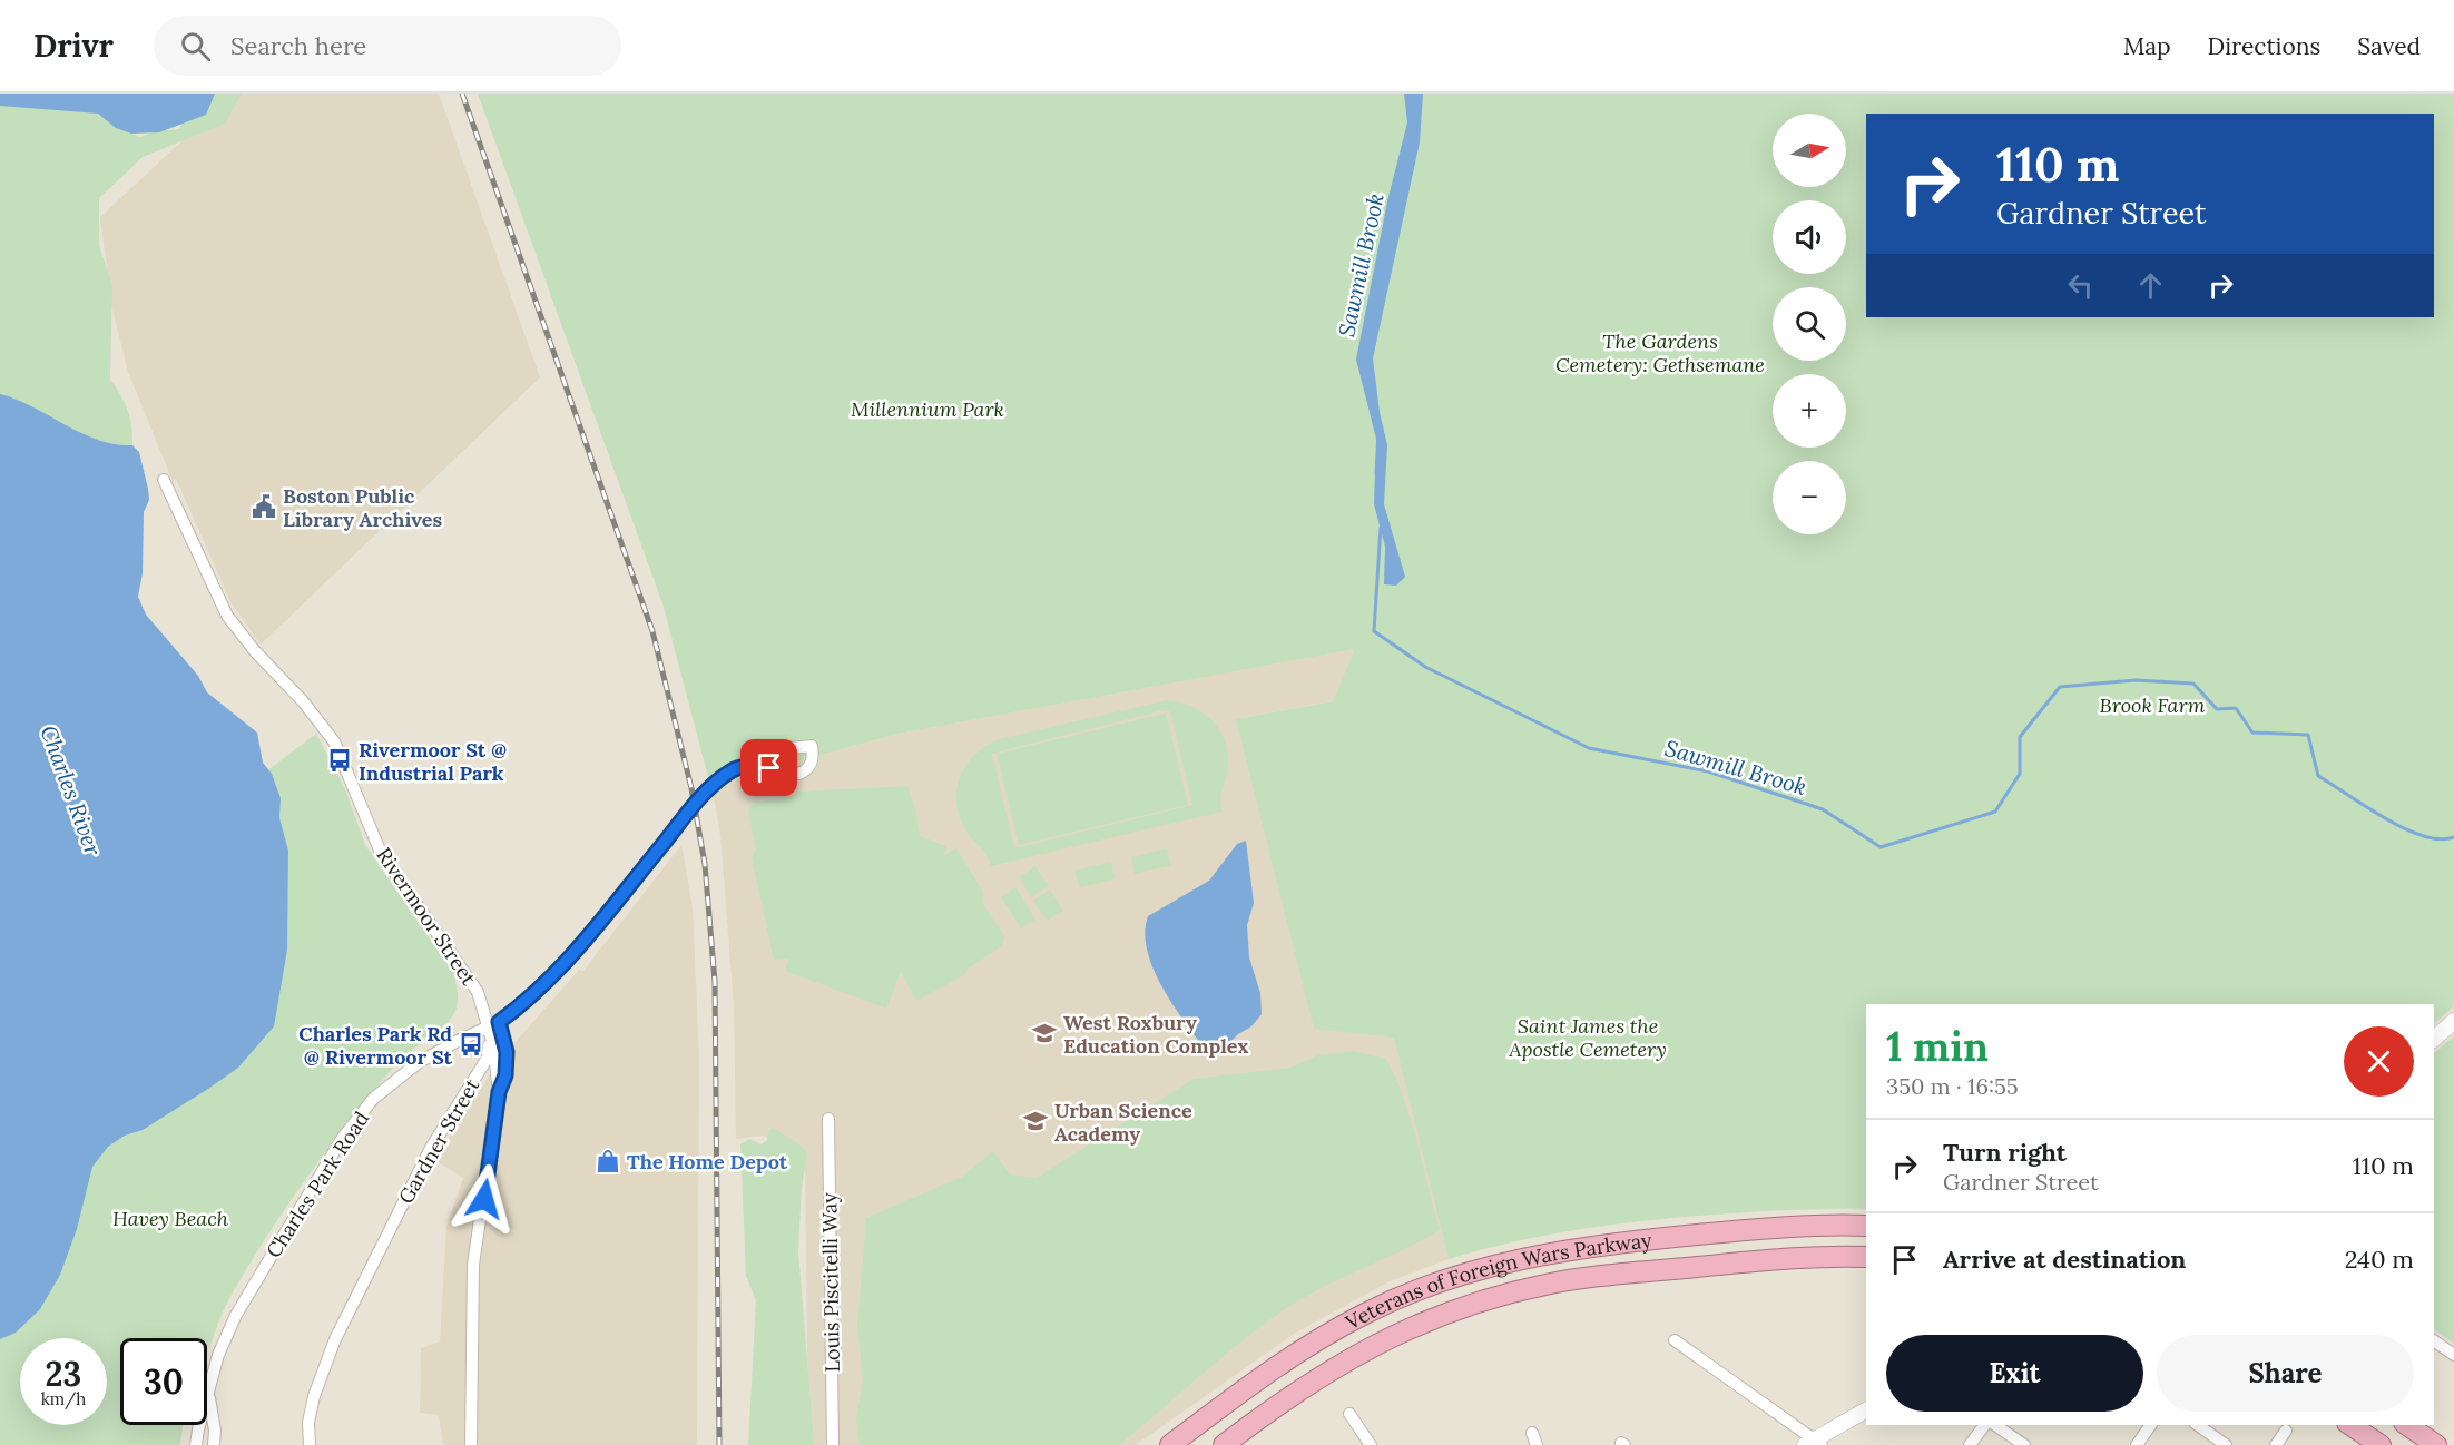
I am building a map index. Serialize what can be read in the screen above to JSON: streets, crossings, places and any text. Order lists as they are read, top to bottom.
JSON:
{
  "streets": {
    "highway": ["Veterans of Foreign Wars Parkway"],
    "street": [
      "Rivermoor Street",
      "Gardner Street",
      "Charles Park Road",
      "Louis Piscitelli Way"
    ]
  },
  "crossings": [
    ["Rivermoor Street", "Gardner Street"],
    ["Rivermoor Street", "Charles Park Road"],
    ["Gardner Street", "Charles Park Road"]
  ],
  "water": ["Sawmill Brook", "Charles River"],
  "parks": [
    "The Gardens Cemetery: Gethsemane",
    "Millennium Park",
    "Brook Farm",
    "Saint James the Apostle Cemetery",
    "Havey Beach"
  ],
  "places": {
    "public building": ["Boston Public Library Archives"],
    "bus stop": ["Rivermoor St @ Industrial Park", "Charles Park Rd @ Rivermoor St"],
    "school or university": ["West Roxbury Education Complex", "Urban Science Academy"],
    "shop": ["The Home Depot"]
  },
  "north": "right",
  "page": {
    "header": "Drivr",
    "search": "Search here",
    "nav": ["Map", "Directions", "Saved"],
    "map_buttons": ["+", "−"],
    "turn": ["110 m", "Gardner Street"],
    "heading": ["1 min", "350 m · 16:55"],
    "list": [
      {
        "name": "Turn right",
        "note": "Gardner Street",
        "value": "110 m"
      },
      {
        "name": "Arrive at destination",
        "value": "240 m"
      }
    ],
    "buttons": ["Exit", "Share"],
    "speed": "23 km/h",
    "limit": "30"
  }
}
